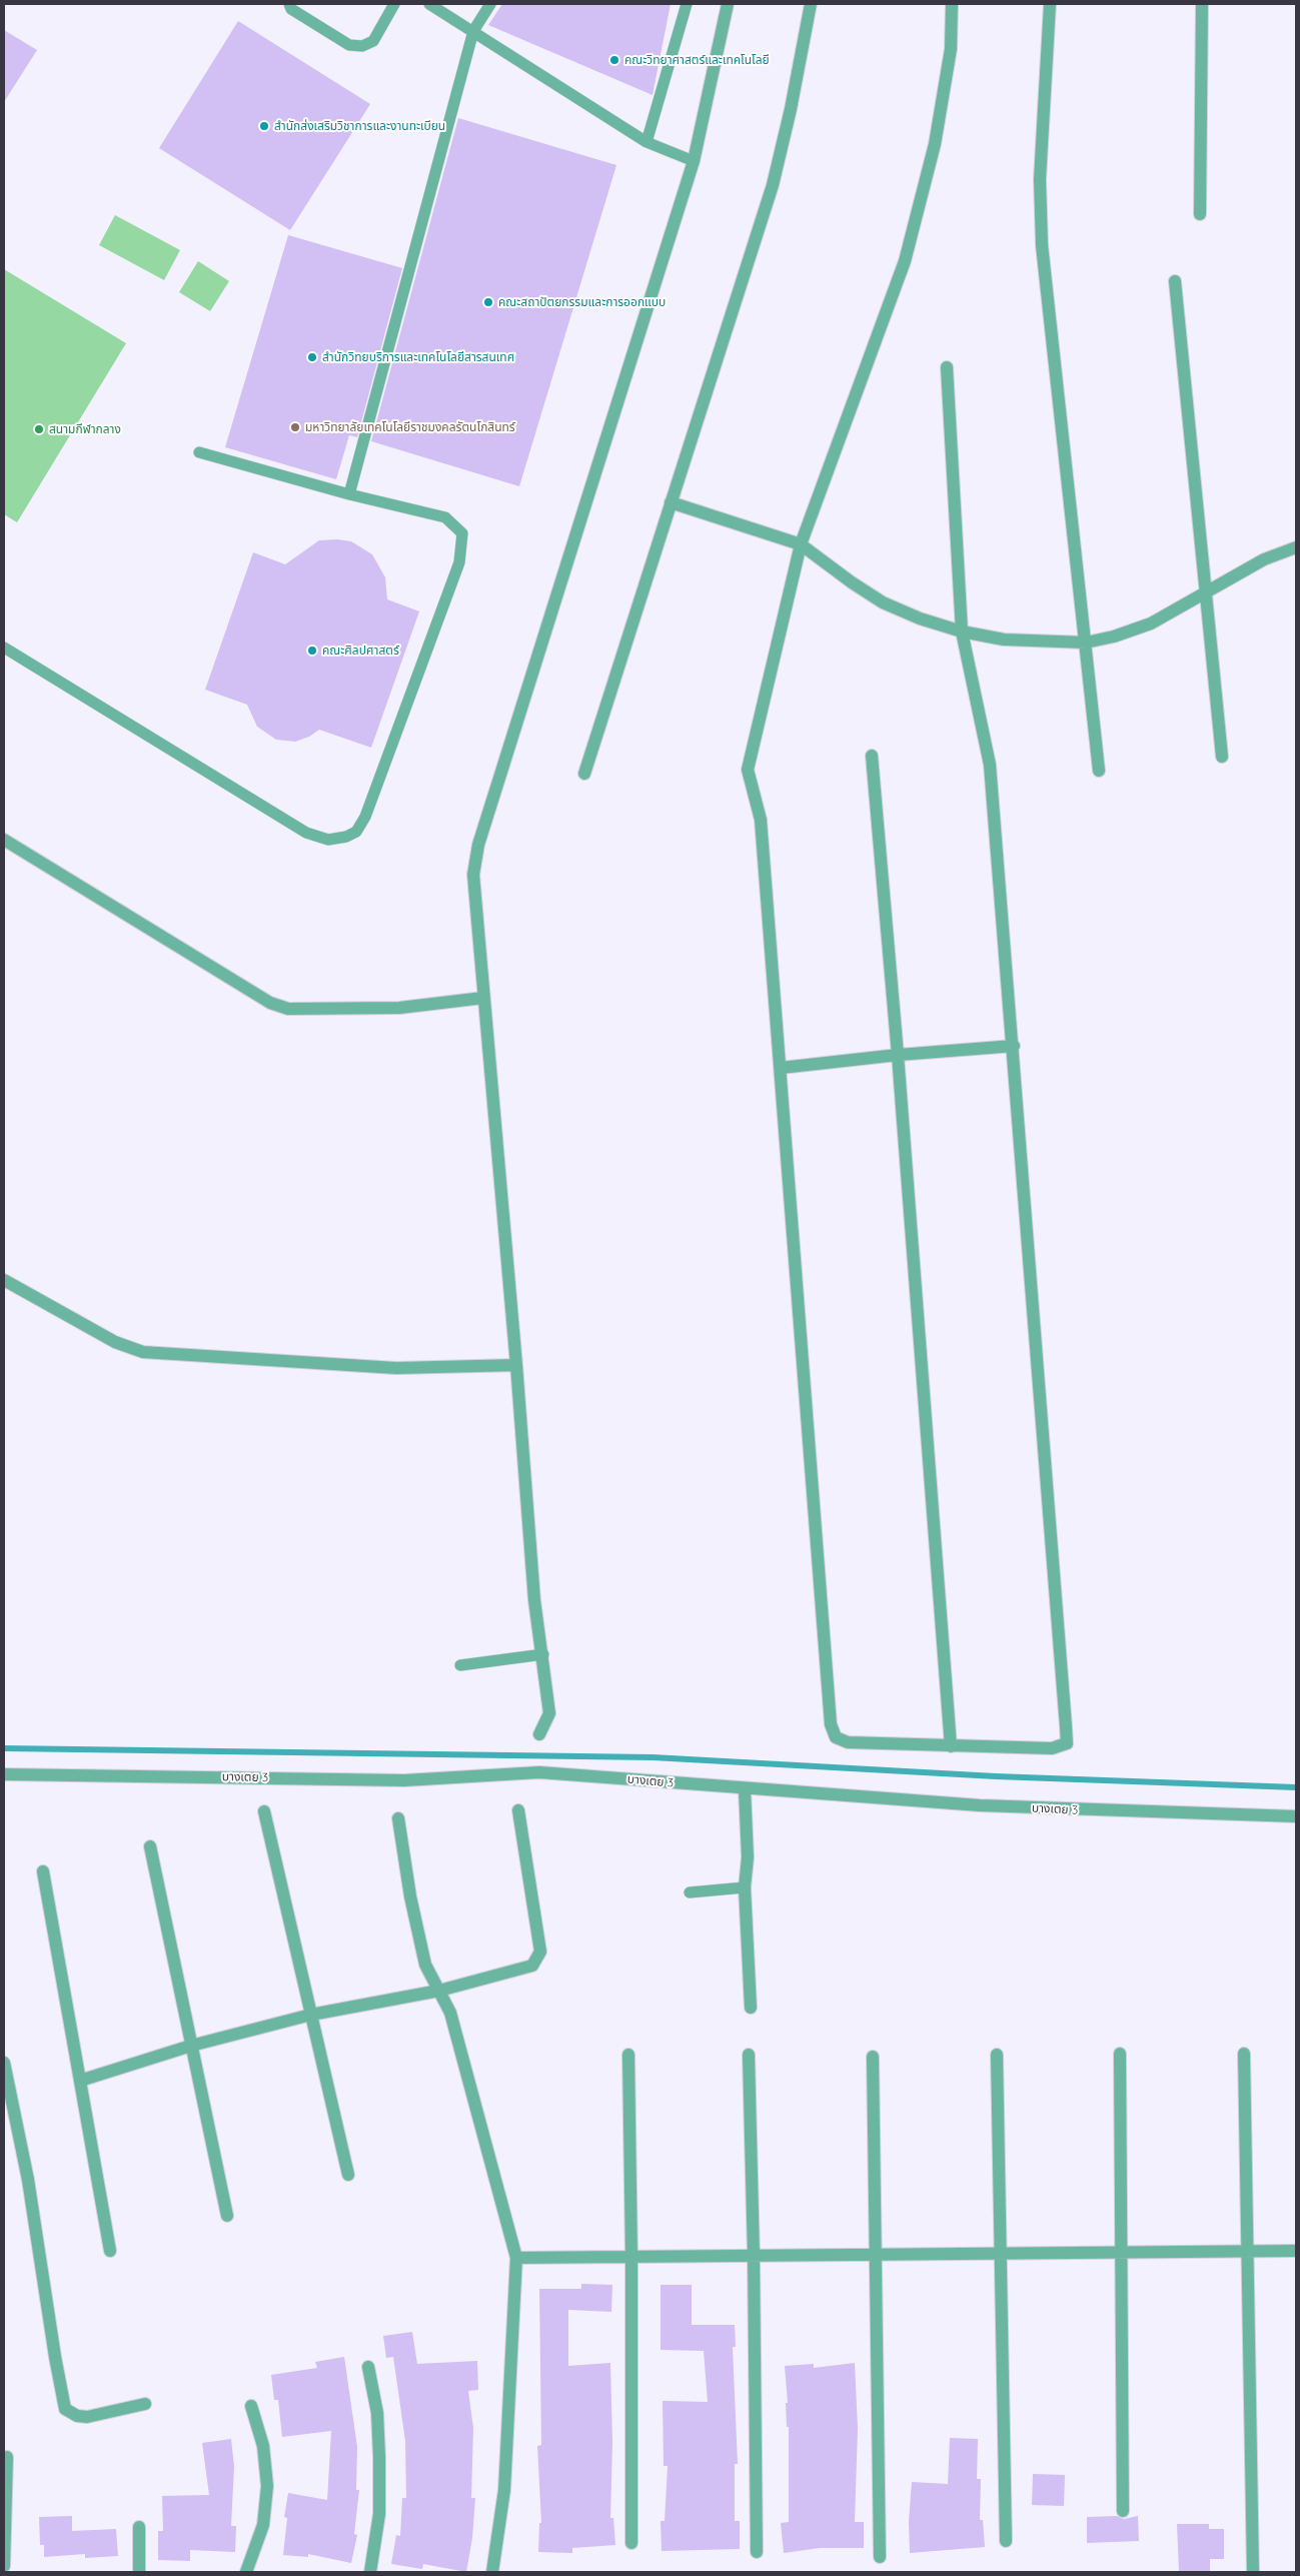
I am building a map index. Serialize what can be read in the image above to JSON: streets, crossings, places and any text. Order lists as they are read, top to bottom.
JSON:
{
  "streets": {
    "street": ["บางเตย 3"]
  },
  "places": [
    "คณะวิทยาศาสตร์และเทคโนโลยี",
    "สำนักส่งเสริมวิชาการและงานทะเบียน",
    "คณะสถาปัตยกรรมและการออกแบบ",
    "สำนักวิทยบริการและเทคโนโลยีสารสนเทศ",
    "มหาวิทยาลัยเทคโนโลยีราชมงคลรัตนโกสินทร์",
    "สนามกีฬากลาง",
    "คณะศิลปศาสตร์"
  ]
}
